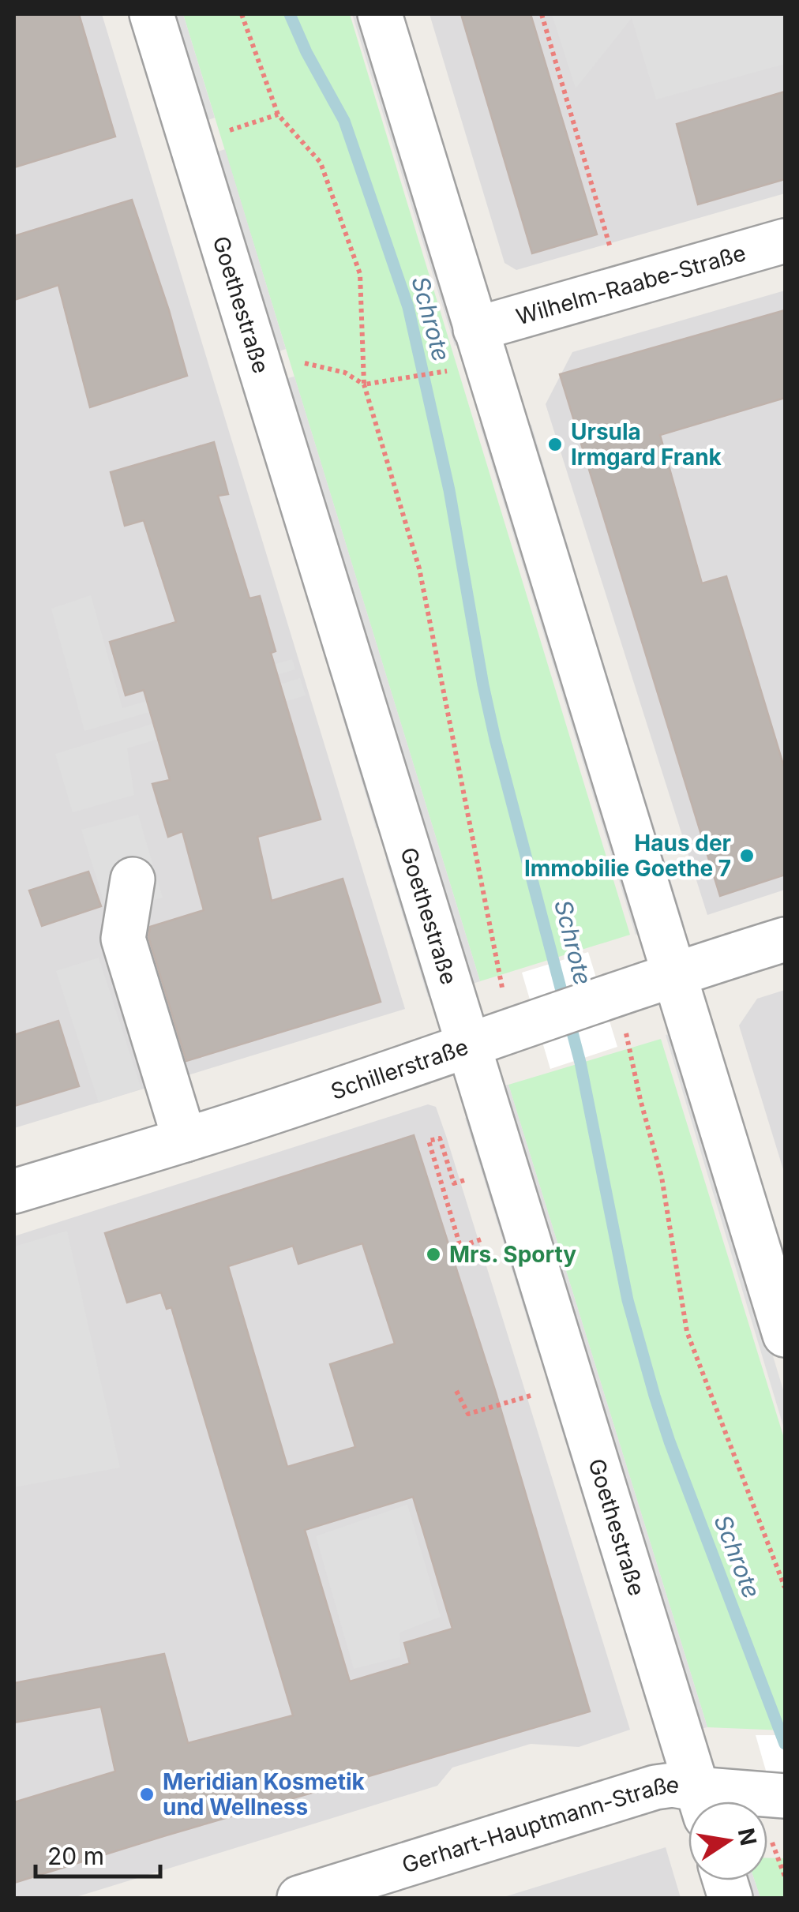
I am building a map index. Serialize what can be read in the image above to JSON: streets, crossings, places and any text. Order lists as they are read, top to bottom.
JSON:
{
  "streets": {
    "street": [
      "Wilhelm-Raabe-Straße",
      "Goethestraße",
      "Schillerstraße",
      "Gerhart-Hauptmann-Straße"
    ]
  },
  "crossings": [
    ["Goethestraße", "Schillerstraße"]
  ],
  "water": ["Schrote"],
  "places": [
    "Ursula Irmgard Frank",
    "Haus der Immobilie Goethe 7",
    "Mrs. Sporty",
    "Meridian Kosmetik und Wellness"
  ],
  "scale_bar": "20 m",
  "north": "right"
}
